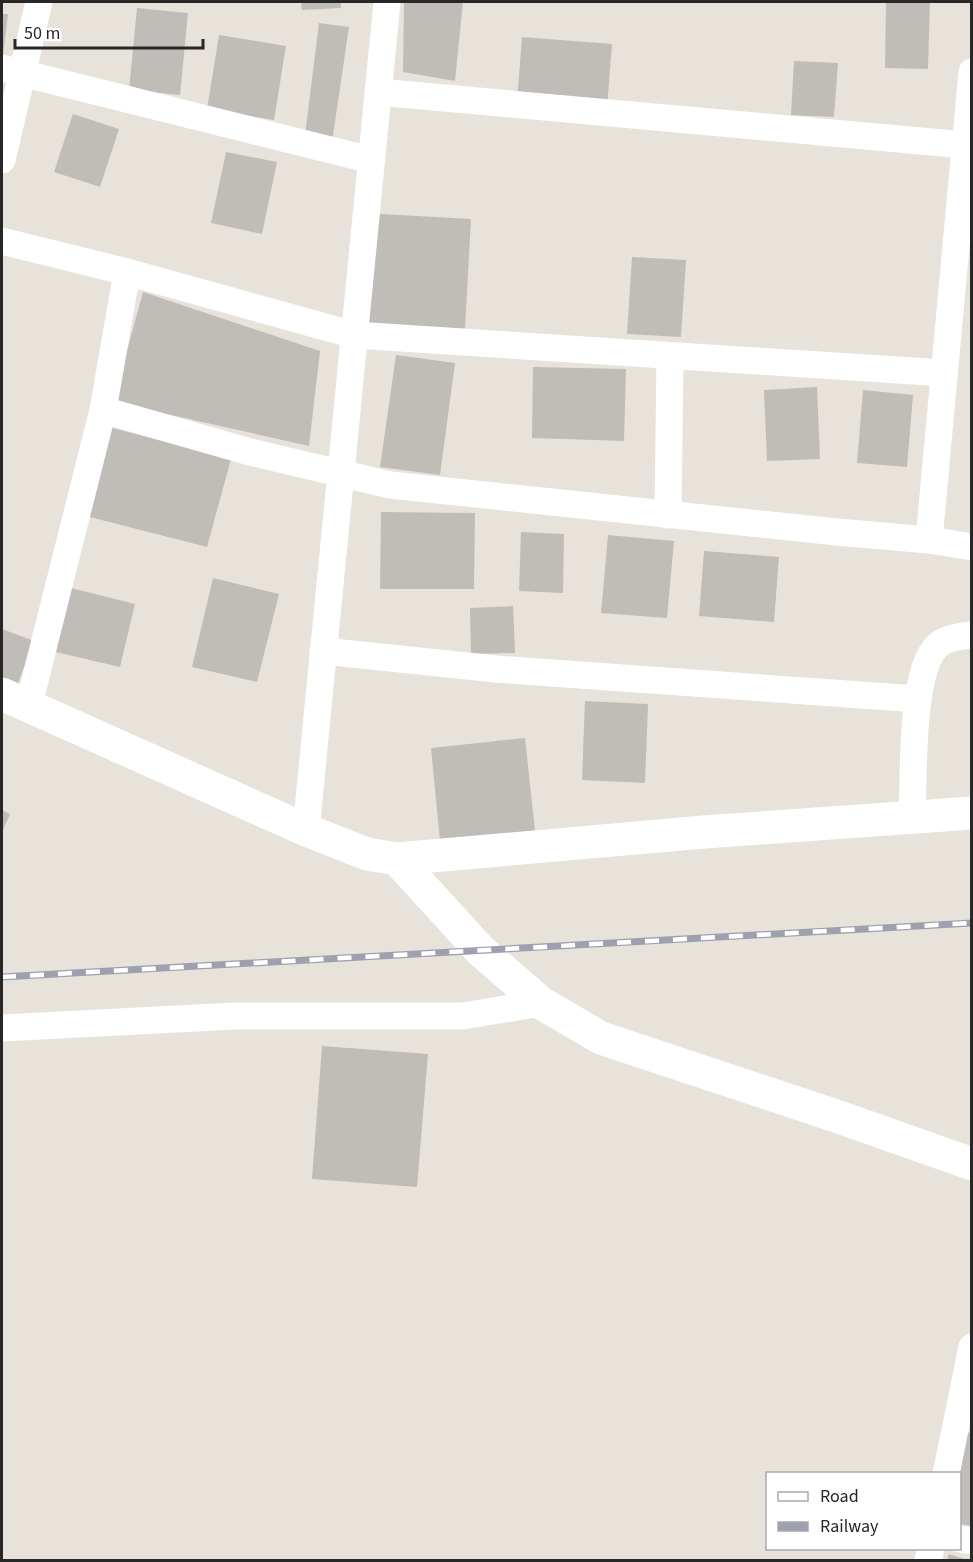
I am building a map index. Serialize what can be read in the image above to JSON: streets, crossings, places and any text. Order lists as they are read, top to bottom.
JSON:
{
  "legend": ["Road", "Railway"],
  "scale_bar": "50 m"
}
